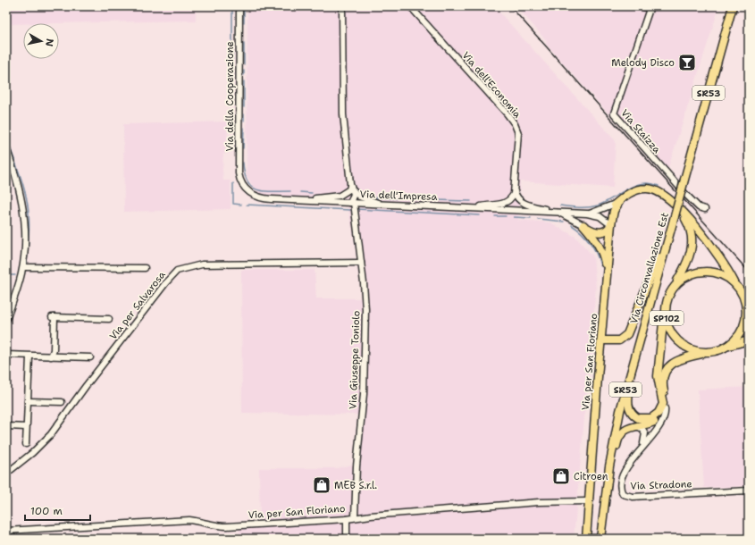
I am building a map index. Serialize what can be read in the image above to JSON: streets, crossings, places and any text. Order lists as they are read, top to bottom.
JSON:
{
  "streets": {
    "main road": [
      "SR53",
      "Via Circonvallazione Est",
      "SP102",
      "Via per San Floriano"
    ],
    "street": [
      "Via dell'Economia",
      "Via della Cooperazione",
      "Via Staizza",
      "Via dell'Impresa",
      "Via per Salvarosa",
      "Via Giuseppe Toniolo",
      "Via Stradone"
    ]
  },
  "crossings": [
    ["Via della Cooperazione", "Via dell'Impresa"],
    ["Via dell'Impresa", "Via Giuseppe Toniolo"],
    ["Via dell'Impresa", "Via per San Floriano"],
    ["Via per Salvarosa", "Via Giuseppe Toniolo"],
    ["Via Giuseppe Toniolo", "Via per San Floriano"]
  ],
  "places": {
    "bar": ["Melody Disco"],
    "shop": ["Citroen", "MEB S.r.l."]
  },
  "scale_bar": "100 m",
  "north": "right"
}
